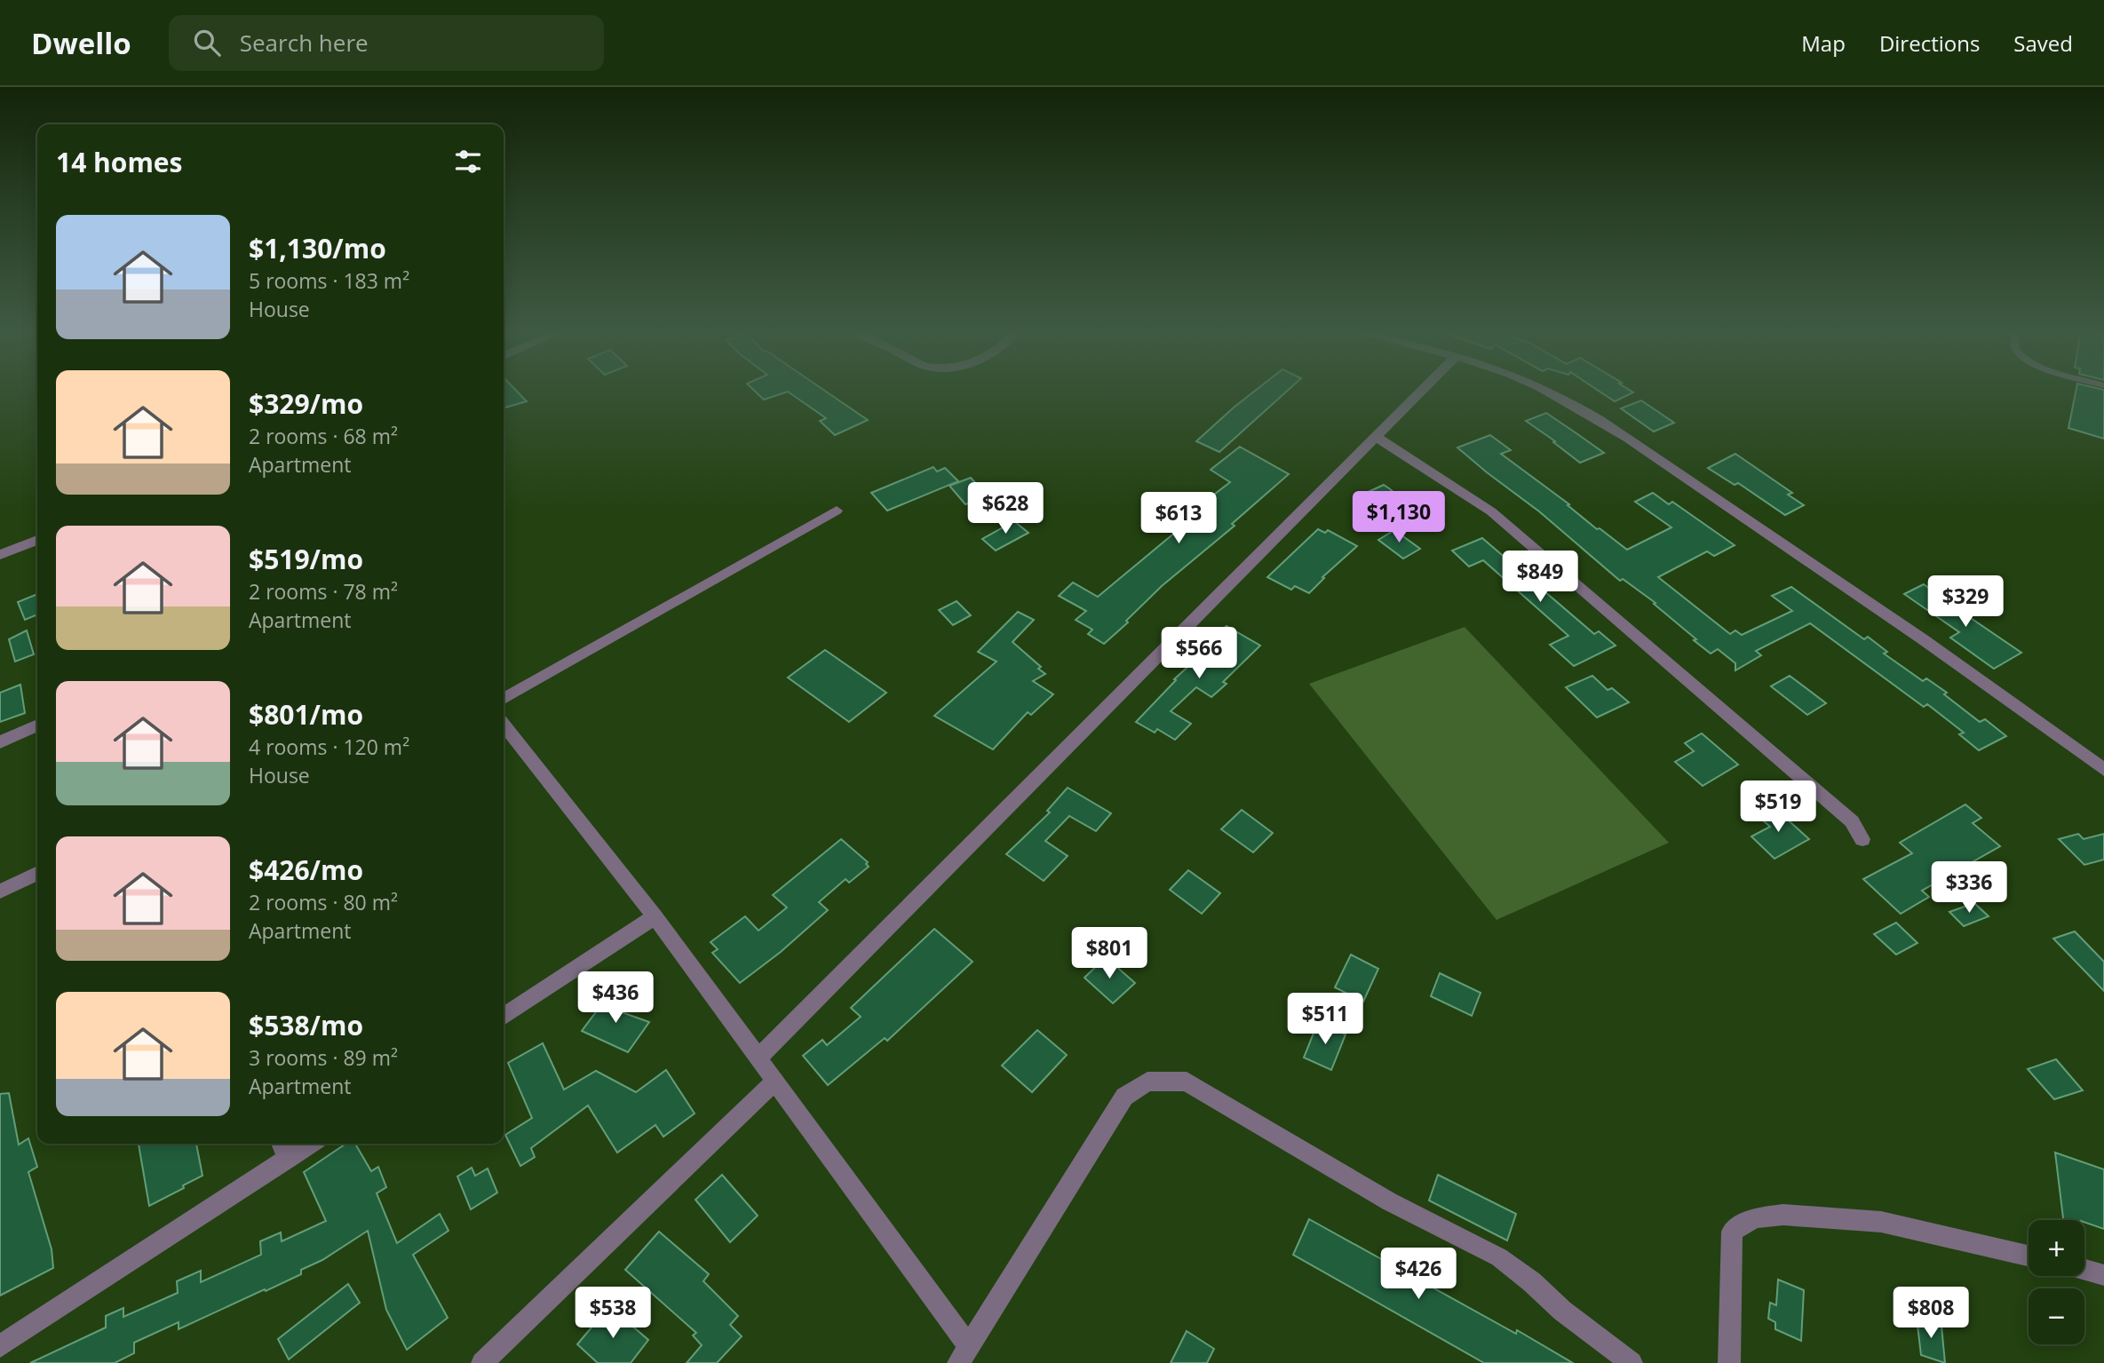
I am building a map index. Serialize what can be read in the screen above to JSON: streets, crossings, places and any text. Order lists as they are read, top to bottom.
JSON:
{
  "page": {
    "header": "Dwello",
    "search": "Search here",
    "nav": ["Map", "Directions", "Saved"],
    "heading": "14 homes",
    "list": [
      {
        "name": "$1,130/mo",
        "note": "5 rooms · 183 m² · House"
      },
      {
        "name": "$329/mo",
        "note": "2 rooms · 68 m² · Apartment"
      },
      {
        "name": "$519/mo",
        "note": "2 rooms · 78 m² · Apartment"
      },
      {
        "name": "$801/mo",
        "note": "4 rooms · 120 m² · House"
      },
      {
        "name": "$426/mo",
        "note": "2 rooms · 80 m² · Apartment"
      },
      {
        "name": "$538/mo",
        "note": "3 rooms · 89 m² · Apartment"
      }
    ],
    "price": [
      "$628",
      "$1,130",
      "$613",
      "$849",
      "$329",
      "$566",
      "$519",
      "$336",
      "$801",
      "$436",
      "$511",
      "$426",
      "$538",
      "$808"
    ],
    "map_buttons": ["+", "−"]
  }
}
